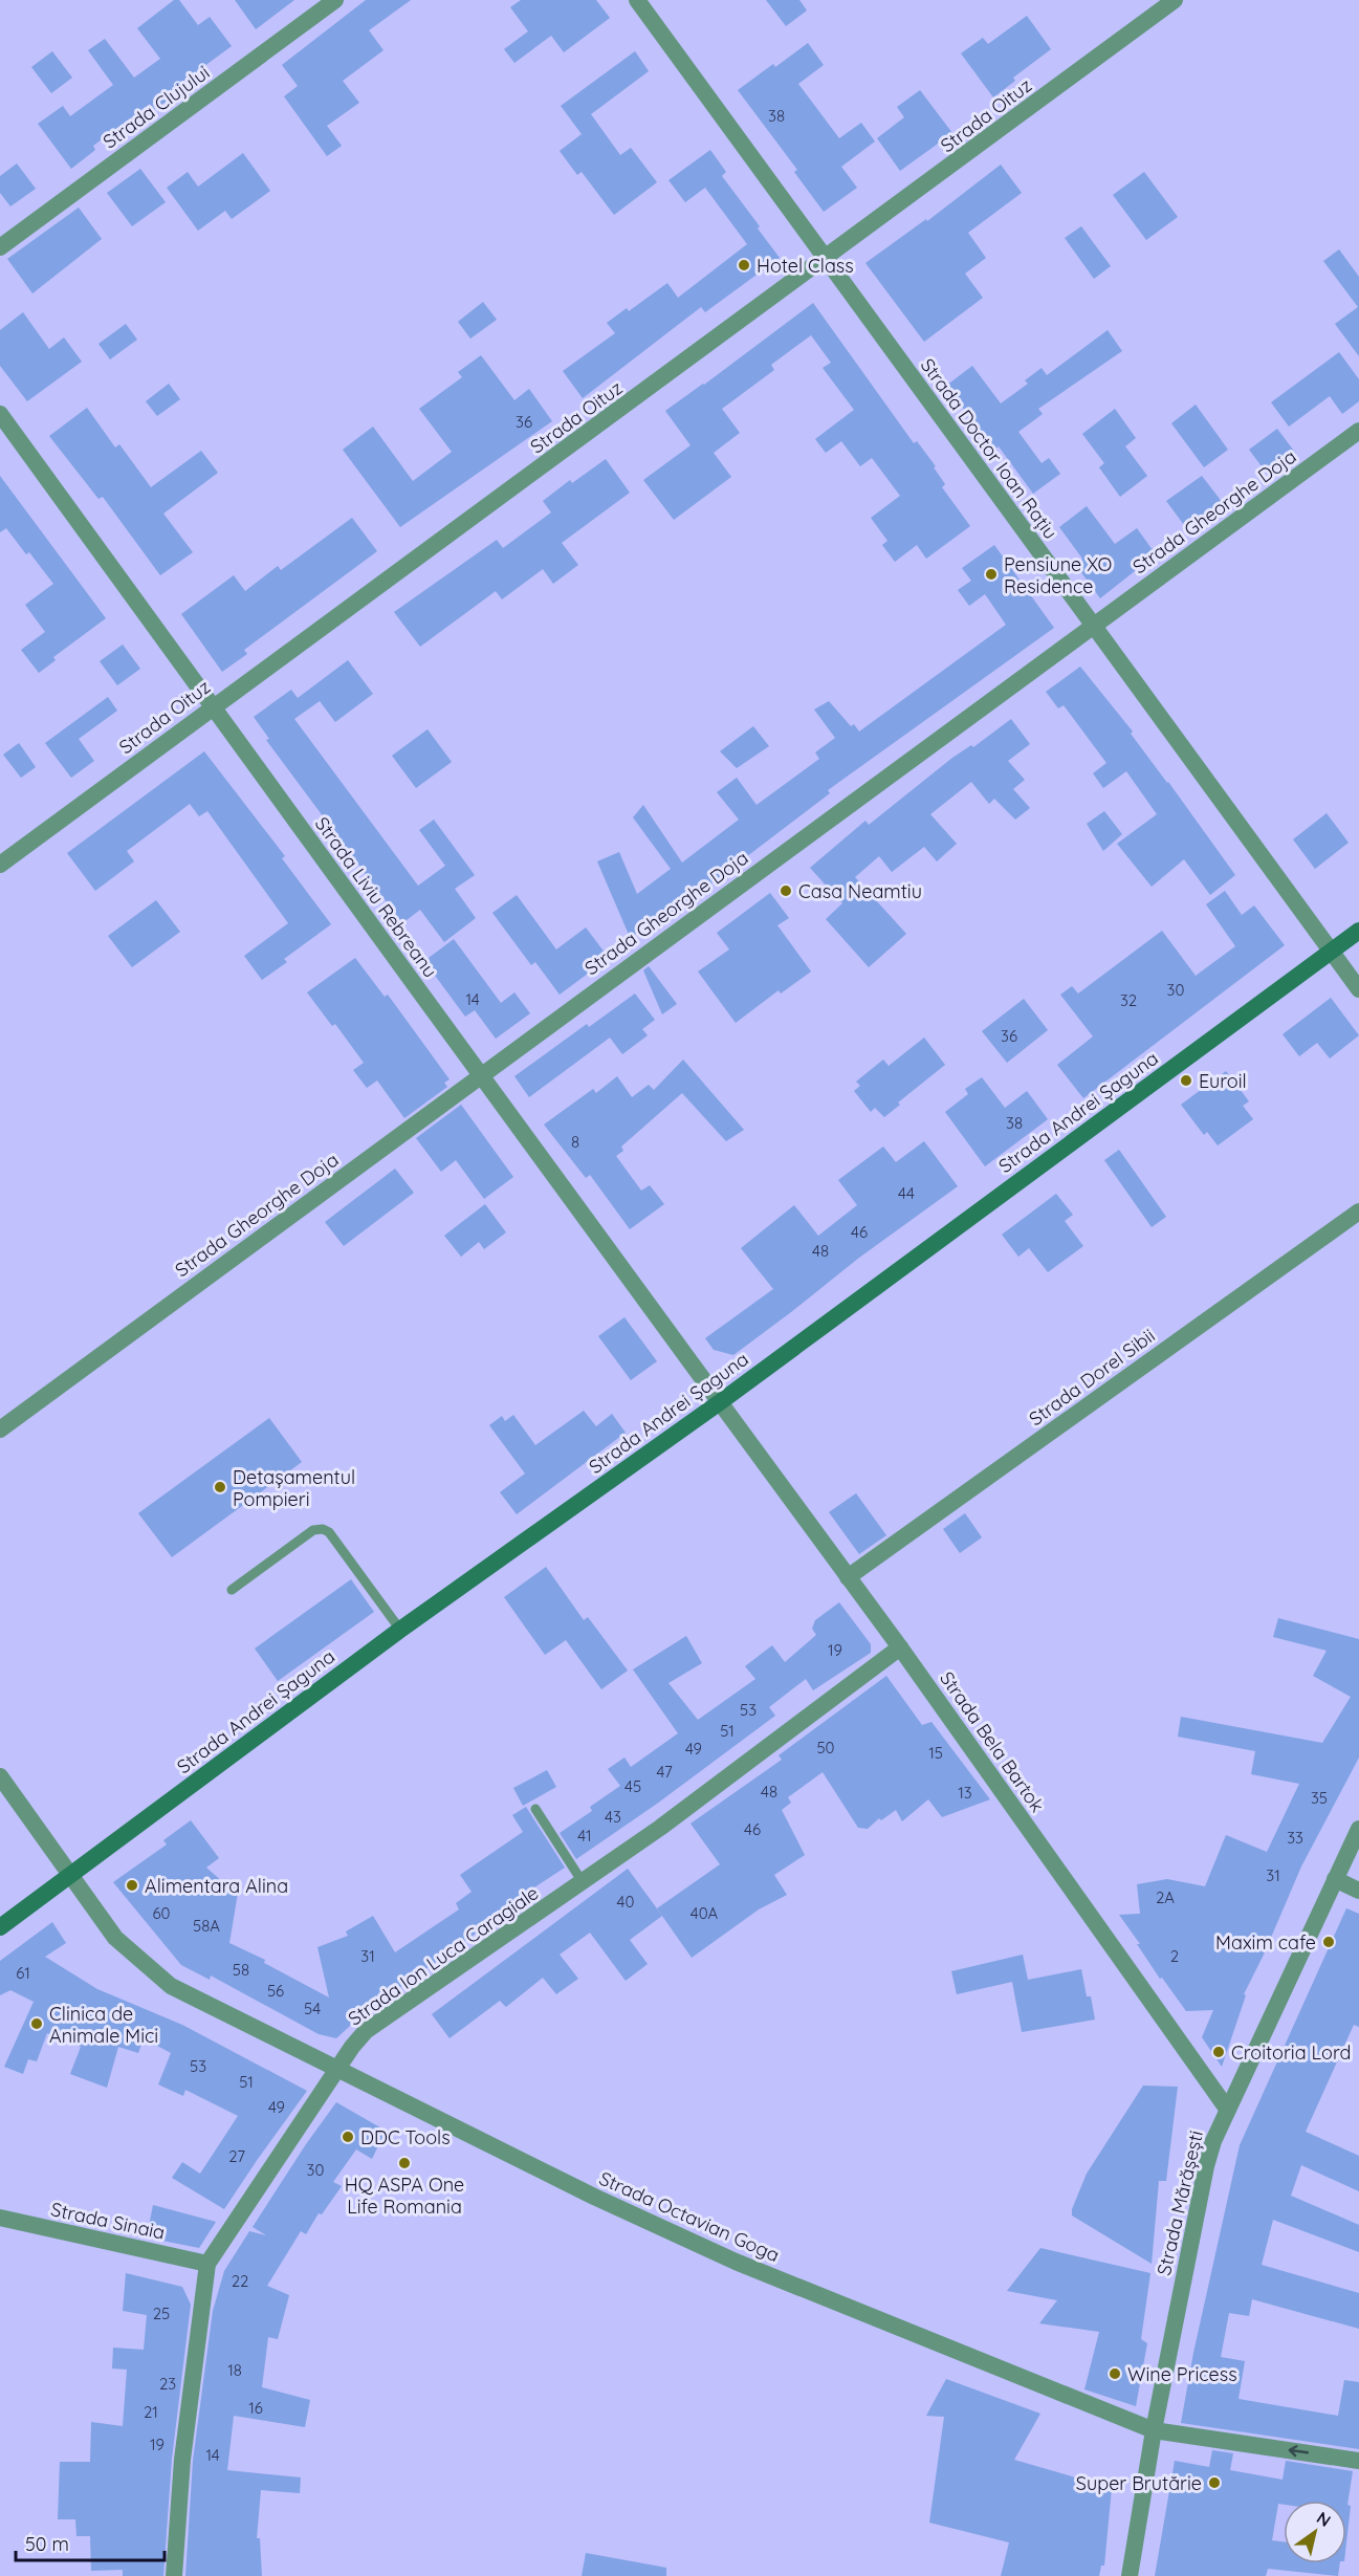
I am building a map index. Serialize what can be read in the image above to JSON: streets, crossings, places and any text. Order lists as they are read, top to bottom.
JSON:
{
  "streets": {
    "main road": ["Strada Andrei Șaguna"],
    "street": [
      "Strada Clujului",
      "Strada Oituz",
      "Strada Doctor Ioan Rațiu",
      "Strada Gheorghe Doja",
      "Strada Liviu Rebreanu",
      "Strada Dorel Sibii",
      "Strada Bela Bartok",
      "Strada Ion Luca Caragiale",
      "Strada Mărășești",
      "Strada Octavian Goga",
      "Strada Sinaia"
    ]
  },
  "crossings": [
    ["Strada Oituz", "Strada Doctor Ioan Rațiu"],
    ["Strada Oituz", "Strada Liviu Rebreanu"],
    ["Strada Doctor Ioan Rațiu", "Strada Gheorghe Doja"],
    ["Strada Doctor Ioan Rațiu", "Strada Andrei Șaguna"],
    ["Strada Gheorghe Doja", "Strada Liviu Rebreanu"],
    ["Strada Liviu Rebreanu", "Strada Andrei Șaguna"],
    ["Strada Liviu Rebreanu", "Strada Bela Bartok"],
    ["Strada Andrei Șaguna", "Strada Bela Bartok"],
    ["Strada Andrei Șaguna", "Strada Octavian Goga"],
    ["Strada Dorel Sibii", "Strada Bela Bartok"],
    ["Strada Bela Bartok", "Strada Ion Luca Caragiale"],
    ["Strada Bela Bartok", "Strada Mărășești"],
    ["Strada Ion Luca Caragiale", "Strada Octavian Goga"],
    ["Strada Ion Luca Caragiale", "Strada Sinaia"],
    ["Strada Mărășești", "Strada Octavian Goga"]
  ],
  "places": [
    "Hotel Class",
    "Pensiune XO Residence",
    "Casa Neamtiu",
    "Euroil",
    "Detașamentul Pompieri",
    "Alimentara Alina",
    "Maxim cafe",
    "Clinica de Animale Mici",
    "Croitoria Lord",
    "DDC Tools",
    "HQ ASPA One Life Romania",
    "Wine Pricess",
    "Super Brutărie"
  ],
  "house_numbers": [
    "38",
    "36",
    "30",
    "14",
    "32",
    "36",
    "38",
    "8",
    "44",
    "46",
    "48",
    "19",
    "53",
    "51",
    "50",
    "49",
    "15",
    "47",
    "45",
    "48",
    "13",
    "35",
    "43",
    "46",
    "41",
    "33",
    "31",
    "2A",
    "40",
    "60",
    "40A",
    "58A",
    "31",
    "2",
    "58",
    "61",
    "56",
    "54",
    "53",
    "51",
    "49",
    "27",
    "30",
    "22",
    "25",
    "18",
    "23",
    "16",
    "21",
    "19",
    "14"
  ],
  "scale_bar": "50 m",
  "north": "top right"
}
